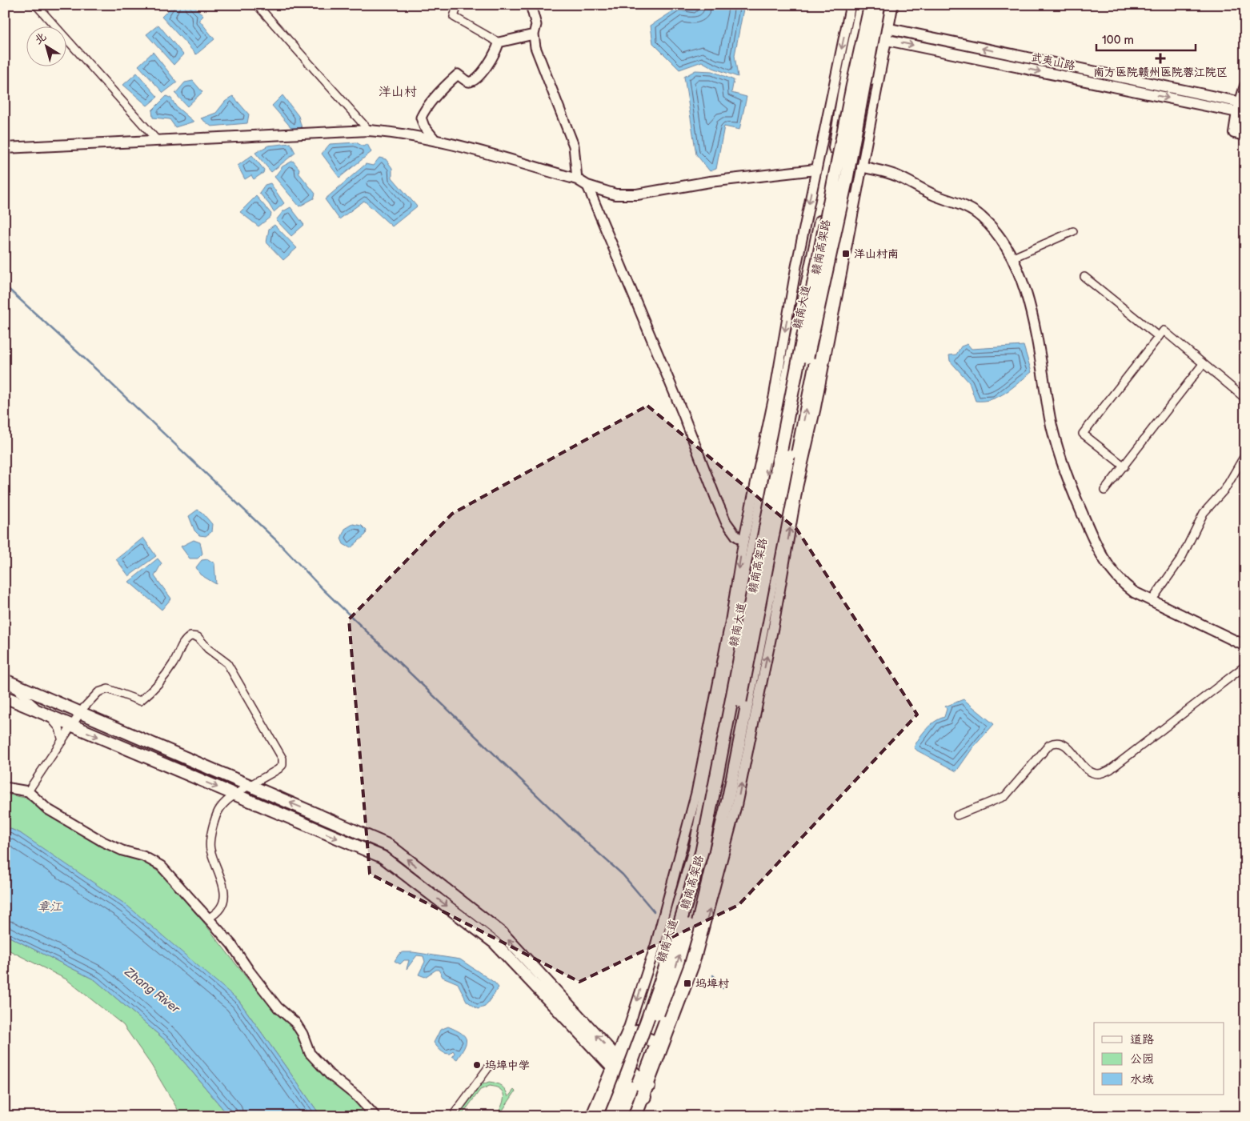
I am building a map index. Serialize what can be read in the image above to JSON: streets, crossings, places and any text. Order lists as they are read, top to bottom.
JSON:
{
  "streets": {
    "highway": ["赣南高架路"],
    "main road": ["武夷山路", "赣南大道"]
  },
  "crossings": [
    ["武夷山路", "赣南大道"],
    ["赣南高架路", "赣南大道"]
  ],
  "districts": ["洋山村"],
  "water": ["章江", "Zhang River"],
  "places": {
    "health": ["南方医院赣州医院蓉江院区"],
    "transit": ["洋山村南", "坞埠村"],
    "other": ["坞埠中学"]
  },
  "legend": ["道路", "公园", "水域"],
  "scale_bar": "100 m",
  "north": "top left"
}
